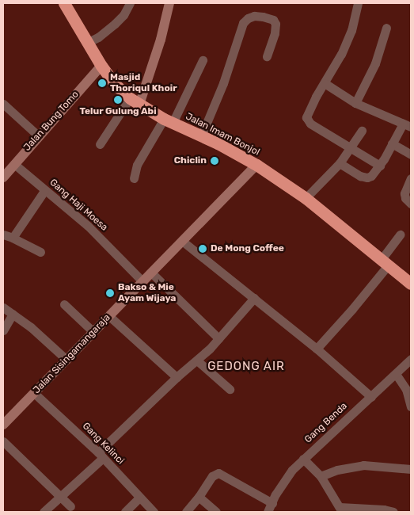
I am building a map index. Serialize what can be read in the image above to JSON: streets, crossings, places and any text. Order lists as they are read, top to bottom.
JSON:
{
  "streets": {
    "highway": ["Jalan Imam Bonjol"],
    "main road": ["Jalan Bung Tomo", "Jalan Sisingamangaraja"],
    "street": ["Gang Haji Moesa", "Gang Benda", "Gang Kelinci"]
  },
  "crossings": [
    ["Jalan Bung Tomo", "Jalan Imam Bonjol"],
    ["Jalan Bung Tomo", "Gang Haji Moesa"],
    ["Jalan Imam Bonjol", "Jalan Sisingamangaraja"],
    ["Gang Haji Moesa", "Jalan Sisingamangaraja"],
    ["Jalan Sisingamangaraja", "Gang Kelinci"]
  ],
  "districts": ["GEDONG AIR"],
  "places": [
    "Masjid Thoriqul Khoir",
    "Telur Gulung Abi",
    "Chiclin",
    "De Mong Coffee",
    "Bakso & Mie Ayam Wijaya"
  ]
}
